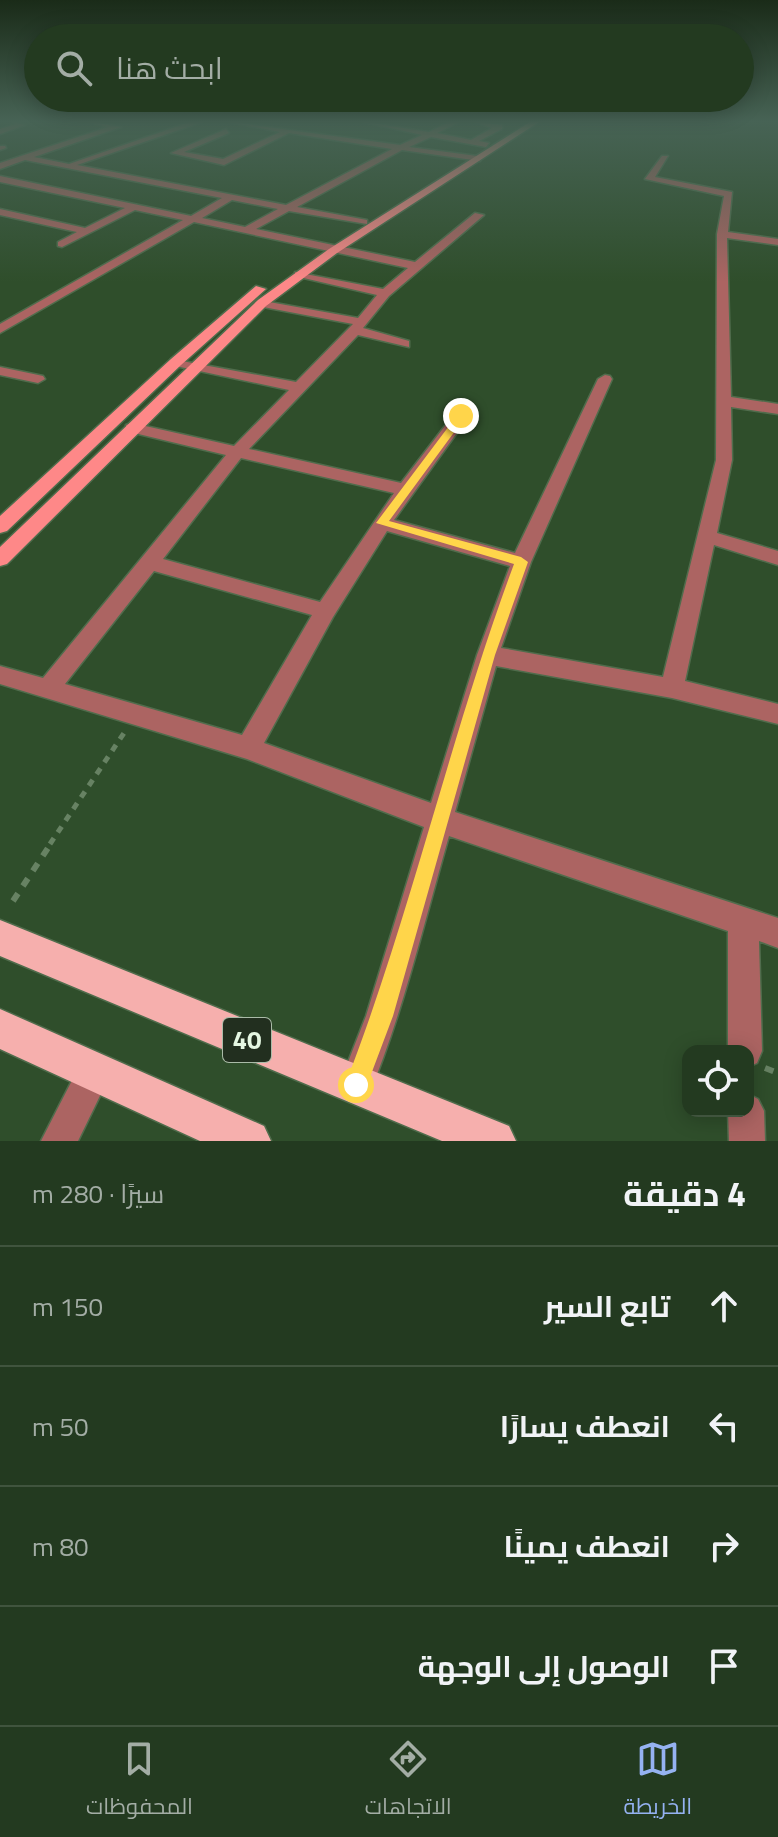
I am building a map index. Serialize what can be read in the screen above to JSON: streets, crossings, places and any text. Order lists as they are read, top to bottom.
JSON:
{
  "streets": {
    "highway": ["40"]
  },
  "page": {
    "search": "ابحث هنا",
    "heading": ["4 دقيقة", "سيرًا · 280 m"],
    "list": [
      ["تابع السير", "150 m"],
      ["انعطف يسارًا", "50 m"],
      ["انعطف يمينًا", "80 m"],
      "الوصول إلى الوجهة"
    ],
    "nav": ["الخريطة", "الاتجاهات", "المحفوظات"]
  }
}
